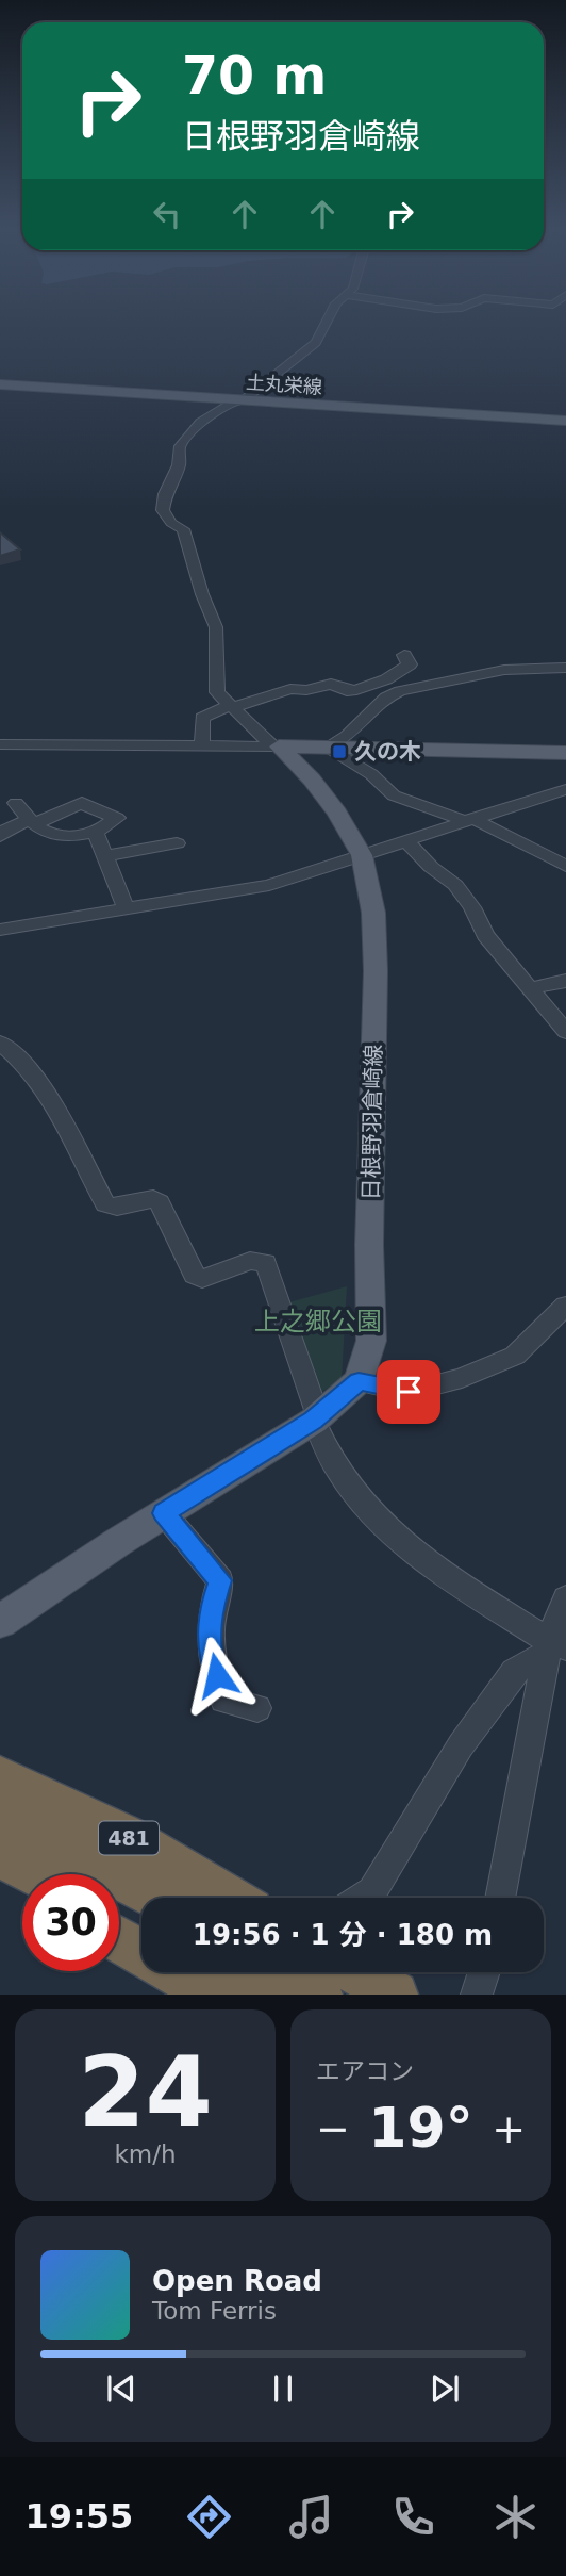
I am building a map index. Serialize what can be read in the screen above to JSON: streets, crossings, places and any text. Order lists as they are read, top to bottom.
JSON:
{
  "streets": {
    "highway": ["481"],
    "main road": ["土丸栄線", "日根野羽倉崎線"]
  },
  "parks": ["上之郷公園"],
  "places": {
    "transit": ["久の木"]
  },
  "page": {
    "turn": ["70 m", "日根野羽倉崎線"],
    "limit": "30",
    "trip": "19:56 · 1 分 · 180 m",
    "tile": [
      ["24", "km/h"],
      "エアコン"
    ],
    "heat": ["−", "19°", "+"],
    "song": ["Open Road", "Tom Ferris"],
    "tabs": "19:55"
  }
}
